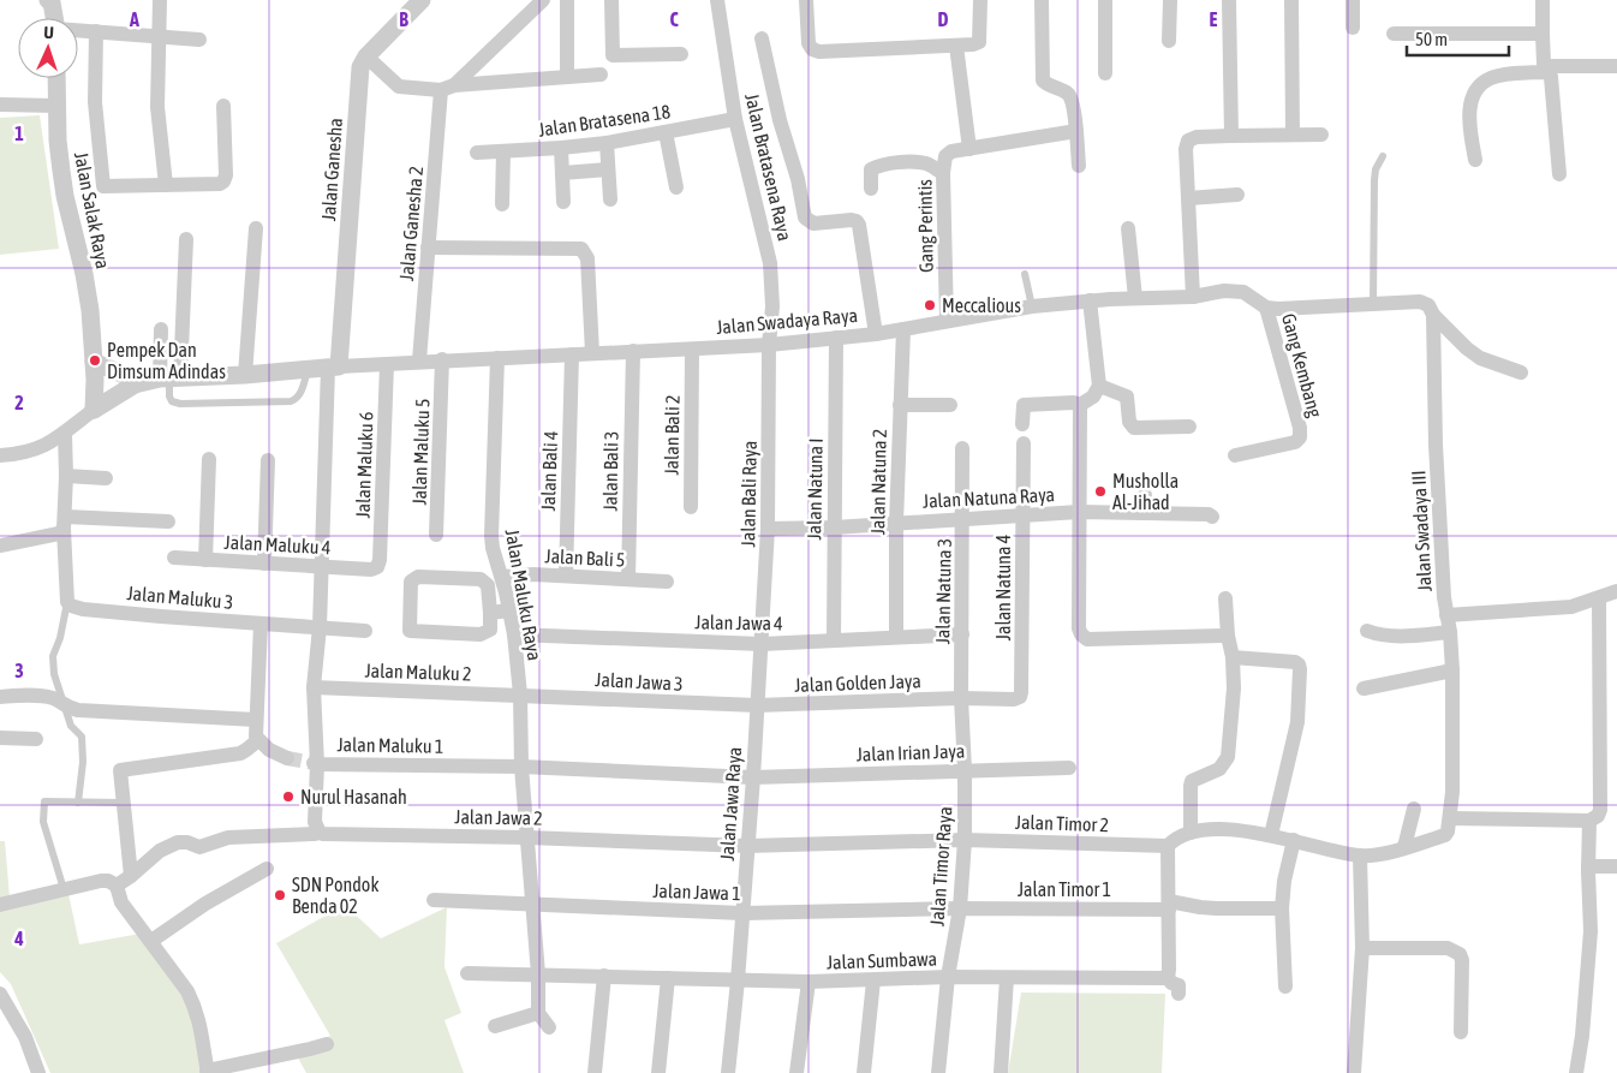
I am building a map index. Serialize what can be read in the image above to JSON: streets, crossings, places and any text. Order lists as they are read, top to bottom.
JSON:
{
  "streets": {
    "street": [
      "Jalan Bratasena 18",
      "Jalan Bratasena Raya",
      "Jalan Ganesha",
      "Jalan Salak Raya",
      "Jalan Ganesha 2",
      "Gang Perintis",
      "Jalan Swadaya Raya",
      "Gang Kembang",
      "Jalan Bali 2",
      "Jalan Maluku 5",
      "Jalan Maluku 6",
      "Jalan Bali 4",
      "Jalan Bali 3",
      "Jalan Natuna 2",
      "Jalan Natuna I",
      "Jalan Bali Raya",
      "Jalan Natuna Raya",
      "Jalan Swadaya III",
      "Jalan Maluku 4",
      "Jalan Bali 5",
      "Jalan Natuna 4",
      "Jalan Natuna 3",
      "Jalan Maluku Raya",
      "Jalan Maluku 3",
      "Jalan Jawa 4",
      "Jalan Maluku 2",
      "Jalan Jawa 3",
      "Jalan Golden Jaya",
      "Jalan Maluku 1",
      "Jalan Irian Jaya",
      "Jalan Jawa Raya",
      "Jalan Jawa 2",
      "Jalan Timor 2",
      "Jalan Timor Raya",
      "Jalan Timor 1",
      "Jalan Jawa 1",
      "Jalan Sumbawa"
    ]
  },
  "crossings": [
    ["Jalan Bratasena 18", "Jalan Bratasena Raya"],
    ["Jalan Bratasena Raya", "Jalan Swadaya Raya"],
    ["Jalan Bratasena Raya", "Jalan Bali Raya"],
    ["Jalan Ganesha", "Jalan Swadaya Raya"],
    ["Jalan Ganesha", "Jalan Maluku 1"],
    ["Jalan Salak Raya", "Jalan Swadaya Raya"],
    ["Jalan Ganesha 2", "Jalan Swadaya Raya"],
    ["Gang Perintis", "Jalan Swadaya Raya"],
    ["Jalan Swadaya Raya", "Gang Kembang"],
    ["Jalan Swadaya Raya", "Jalan Bali 2"],
    ["Jalan Swadaya Raya", "Jalan Maluku 5"],
    ["Jalan Swadaya Raya", "Jalan Maluku 6"],
    ["Jalan Swadaya Raya", "Jalan Bali 4"],
    ["Jalan Swadaya Raya", "Jalan Bali 3"],
    ["Jalan Swadaya Raya", "Jalan Natuna 2"],
    ["Jalan Swadaya Raya", "Jalan Natuna I"],
    ["Jalan Swadaya Raya", "Jalan Bali Raya"],
    ["Jalan Swadaya Raya", "Jalan Maluku Raya"],
    ["Jalan Swadaya Raya", "Jalan Maluku 1"],
    ["Jalan Maluku 6", "Jalan Maluku 4"],
    ["Jalan Bali 4", "Jalan Bali 5"],
    ["Jalan Bali 3", "Jalan Bali 5"],
    ["Jalan Natuna 2", "Jalan Natuna Raya"],
    ["Jalan Natuna 2", "Jalan Jawa 4"],
    ["Jalan Natuna I", "Jalan Natuna Raya"],
    ["Jalan Natuna I", "Jalan Jawa 4"],
    ["Jalan Bali Raya", "Jalan Natuna Raya"],
    ["Jalan Bali Raya", "Jalan Jawa 4"],
    ["Jalan Bali Raya", "Jalan Jawa Raya"],
    ["Jalan Natuna Raya", "Jalan Natuna 4"],
    ["Jalan Natuna Raya", "Jalan Natuna 3"],
    ["Jalan Maluku 4", "Jalan Maluku 1"],
    ["Jalan Bali 5", "Jalan Maluku Raya"],
    ["Jalan Natuna 4", "Jalan Golden Jaya"],
    ["Jalan Natuna 3", "Jalan Jawa 4"],
    ["Jalan Natuna 3", "Jalan Golden Jaya"],
    ["Jalan Natuna 3", "Jalan Timor Raya"],
    ["Jalan Maluku Raya", "Jalan Jawa 4"],
    ["Jalan Maluku Raya", "Jalan Maluku 2"],
    ["Jalan Maluku Raya", "Jalan Jawa 3"],
    ["Jalan Maluku Raya", "Jalan Maluku 1"],
    ["Jalan Maluku 3", "Jalan Maluku 1"],
    ["Jalan Jawa 4", "Jalan Jawa Raya"],
    ["Jalan Maluku 2", "Jalan Jawa 3"],
    ["Jalan Maluku 2", "Jalan Maluku 1"],
    ["Jalan Jawa 3", "Jalan Golden Jaya"],
    ["Jalan Jawa 3", "Jalan Jawa Raya"],
    ["Jalan Golden Jaya", "Jalan Jawa Raya"],
    ["Jalan Golden Jaya", "Jalan Timor Raya"],
    ["Jalan Maluku 1", "Jalan Irian Jaya"],
    ["Jalan Maluku 1", "Jalan Jawa Raya"],
    ["Jalan Irian Jaya", "Jalan Jawa Raya"],
    ["Jalan Irian Jaya", "Jalan Timor Raya"],
    ["Jalan Jawa Raya", "Jalan Jawa 2"],
    ["Jalan Jawa Raya", "Jalan Jawa 1"],
    ["Jalan Jawa Raya", "Jalan Sumbawa"],
    ["Jalan Jawa 2", "Jalan Timor 2"],
    ["Jalan Jawa 2", "Jalan Timor Raya"],
    ["Jalan Timor 2", "Jalan Timor Raya"],
    ["Jalan Timor Raya", "Jalan Timor 1"],
    ["Jalan Timor Raya", "Jalan Jawa 1"],
    ["Jalan Timor Raya", "Jalan Sumbawa"],
    ["Jalan Timor 1", "Jalan Jawa 1"]
  ],
  "places": [
    "Meccalious",
    "Pempek Dan Dimsum Adindas",
    "Musholla Al-Jihad",
    "Nurul Hasanah",
    "SDN Pondok Benda 02"
  ],
  "scale_bar": "50 m",
  "north": "top",
  "grid": {
    "columns": [
      "A",
      "B",
      "C",
      "D",
      "E"
    ],
    "rows": [
      "1",
      "2",
      "3",
      "4"
    ]
  }
}
